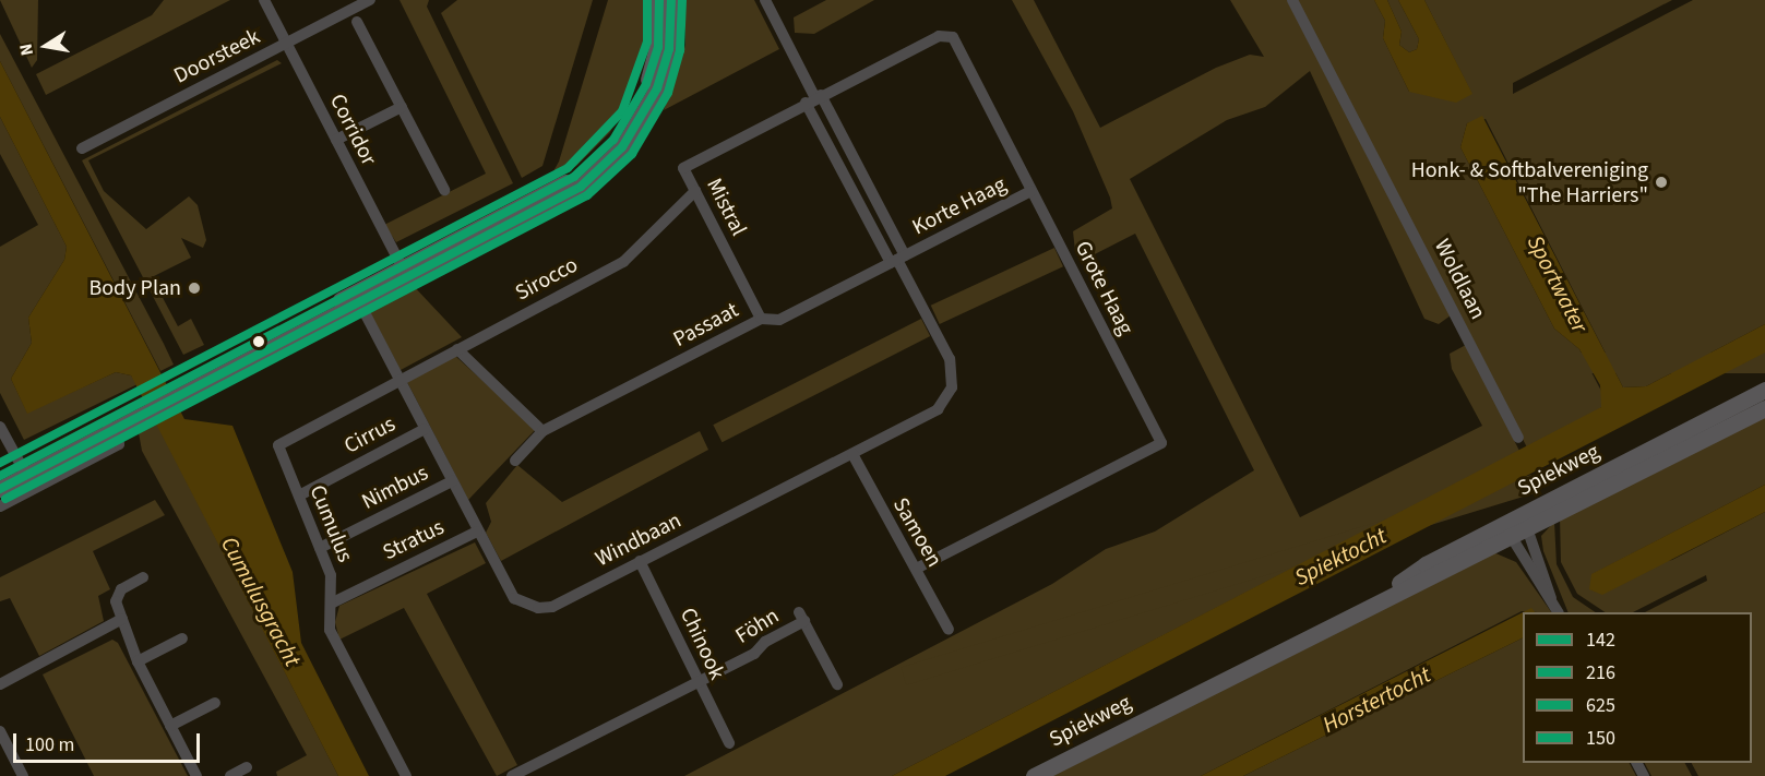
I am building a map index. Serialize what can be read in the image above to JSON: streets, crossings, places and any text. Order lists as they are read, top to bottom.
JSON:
{
  "streets": {
    "street": [
      "Doorsteek",
      "Corridor",
      "Korte Haag",
      "Mistral",
      "Sirocco",
      "Woldlaan",
      "Grote Haag",
      "Passaat",
      "Cirrus",
      "Spiekweg",
      "Nimbus",
      "Cumulus",
      "Samoen",
      "Stratus",
      "Windbaan",
      "Föhn",
      "Chinook"
    ]
  },
  "crossings": [
    ["Doorsteek", "Corridor"],
    ["Korte Haag", "Grote Haag"],
    ["Korte Haag", "Passaat"],
    ["Korte Haag", "Windbaan"],
    ["Mistral", "Sirocco"],
    ["Mistral", "Grote Haag"],
    ["Mistral", "Passaat"],
    ["Mistral", "Windbaan"],
    ["Sirocco", "Cumulus"],
    ["Sirocco", "Windbaan"],
    ["Grote Haag", "Samoen"],
    ["Grote Haag", "Windbaan"],
    ["Passaat", "Windbaan"],
    ["Cirrus", "Cumulus"],
    ["Cirrus", "Windbaan"],
    ["Nimbus", "Cumulus"],
    ["Nimbus", "Windbaan"],
    ["Cumulus", "Stratus"],
    ["Cumulus", "Windbaan"],
    ["Samoen", "Windbaan"],
    ["Stratus", "Windbaan"],
    ["Windbaan", "Chinook"],
    ["Föhn", "Chinook"]
  ],
  "water": [
    "Sportwater",
    "Spiektocht",
    "Cumulusgracht",
    "Horstertocht"
  ],
  "places": ["Honk- & Softbalvereniging \"The Harriers\"", "Body Plan"],
  "lines": [
    "transit line 142",
    "transit line 216",
    "transit line 625",
    "transit line 150"
  ],
  "legend": [
    "142",
    "216",
    "625",
    "150"
  ],
  "scale_bar": "100 m",
  "north": "left"
}
